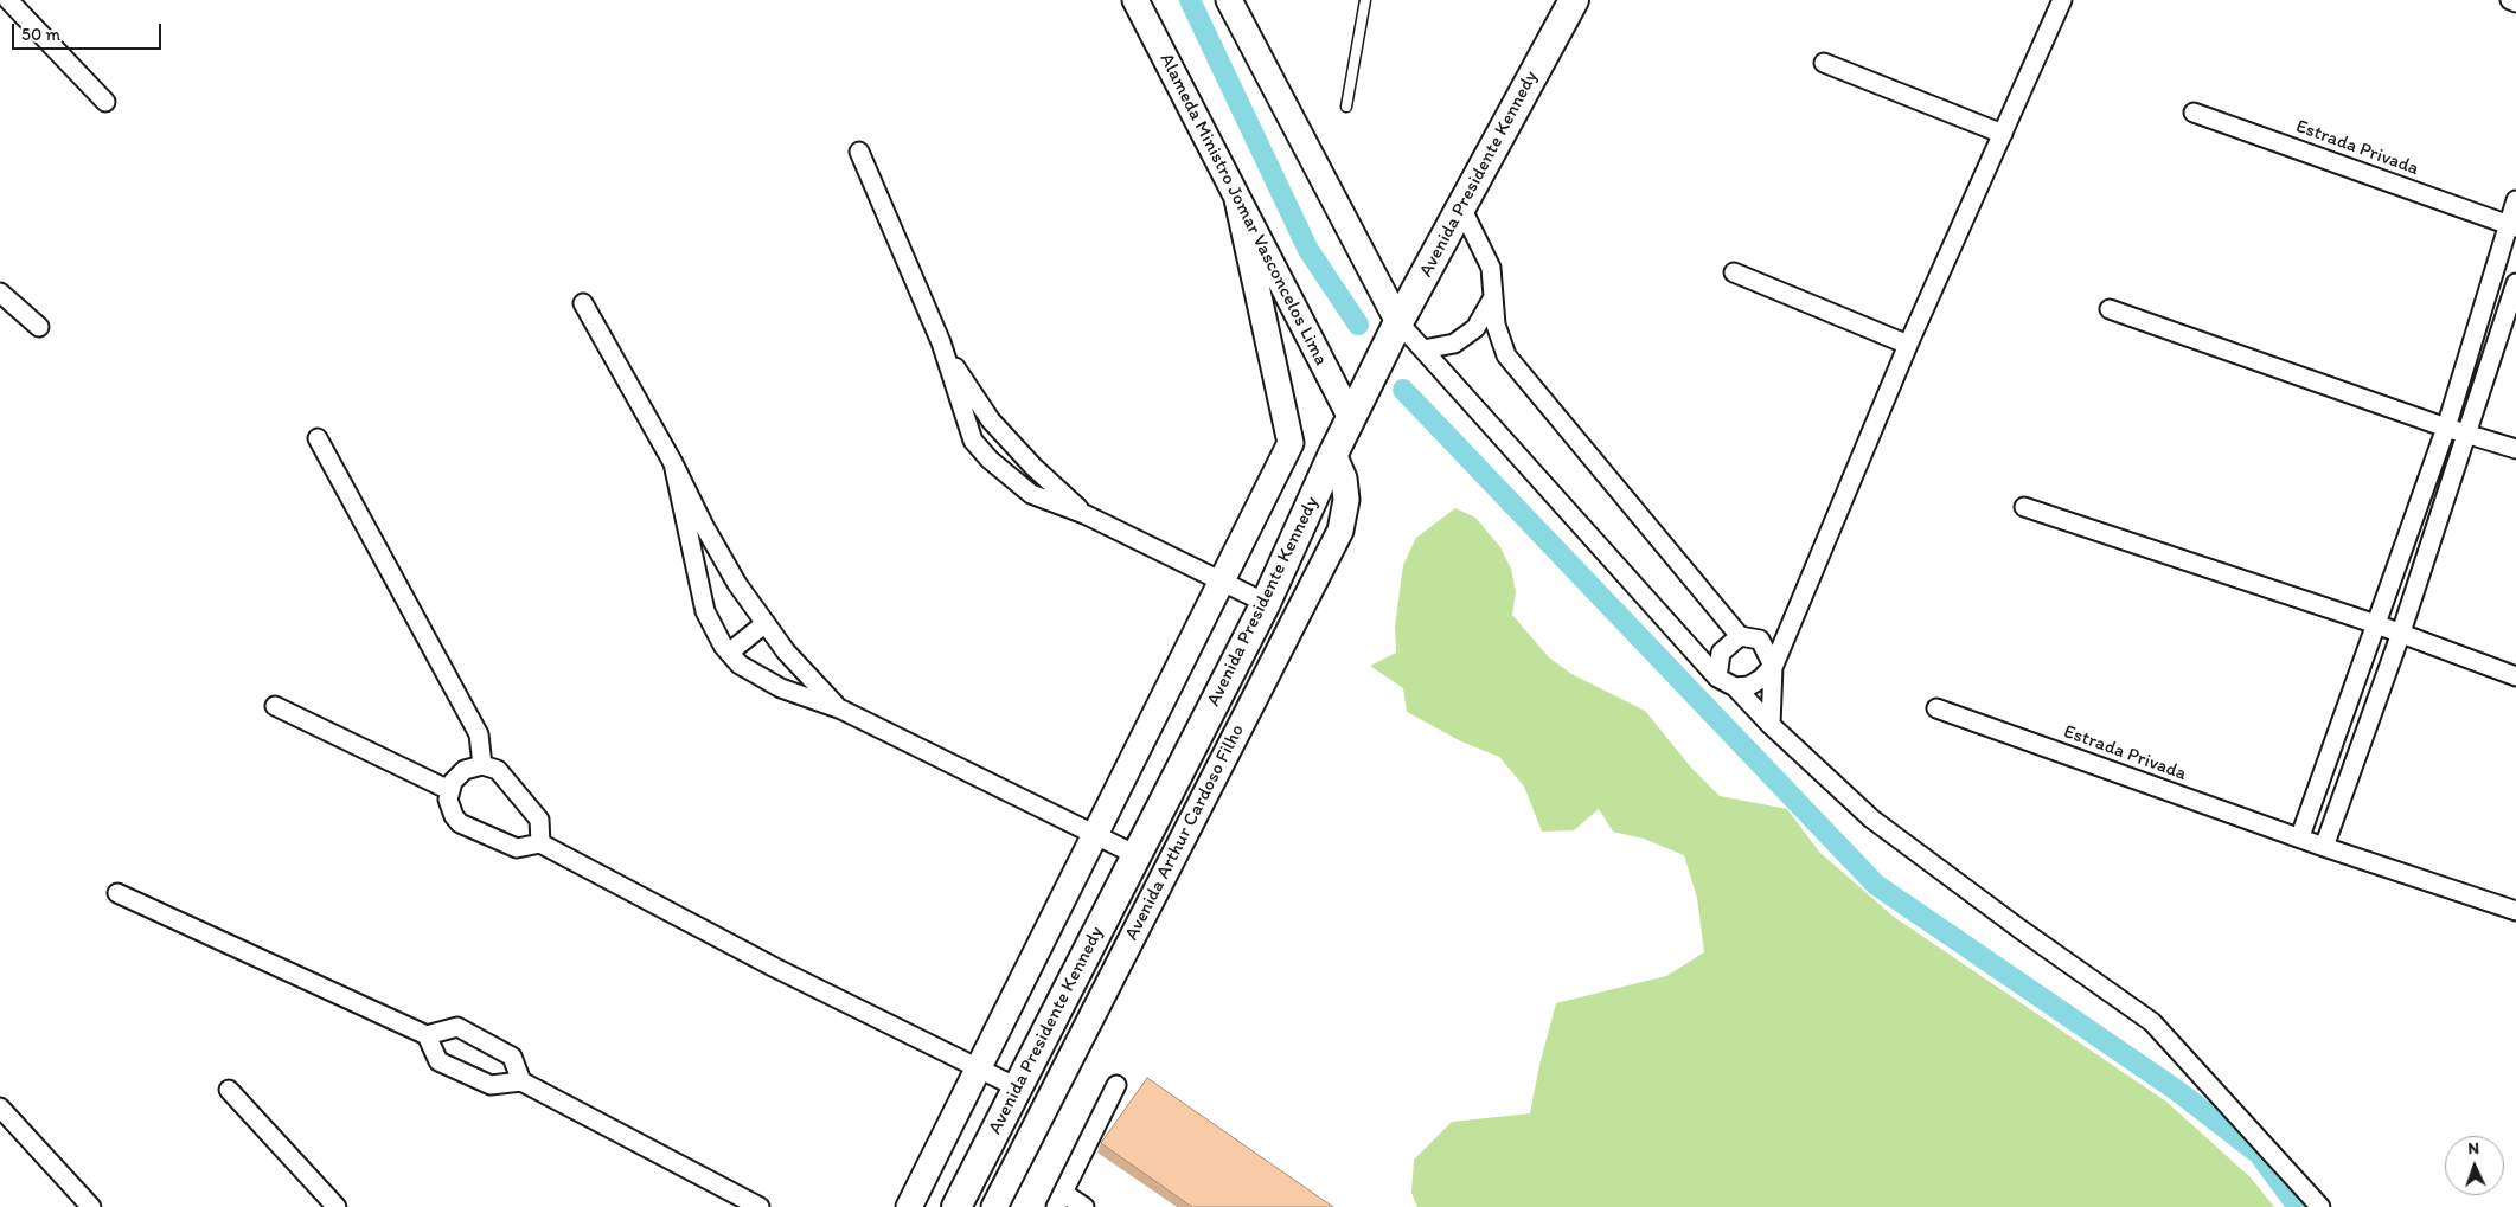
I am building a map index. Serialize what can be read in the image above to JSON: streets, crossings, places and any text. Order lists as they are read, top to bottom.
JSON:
{
  "streets": {
    "main road": ["Avenida Presidente Kennedy", "Alameda Ministro Jomar Vasconcelos Lima", "Avenida Arthur Cardoso Filho"],
    "street": ["Estrada Privada"]
  },
  "crossings": [
    ["Avenida Presidente Kennedy", "Alameda Ministro Jomar Vasconcelos Lima"],
    ["Avenida Presidente Kennedy", "Avenida Arthur Cardoso Filho"]
  ],
  "scale_bar": "50 m",
  "north": "top"
}
